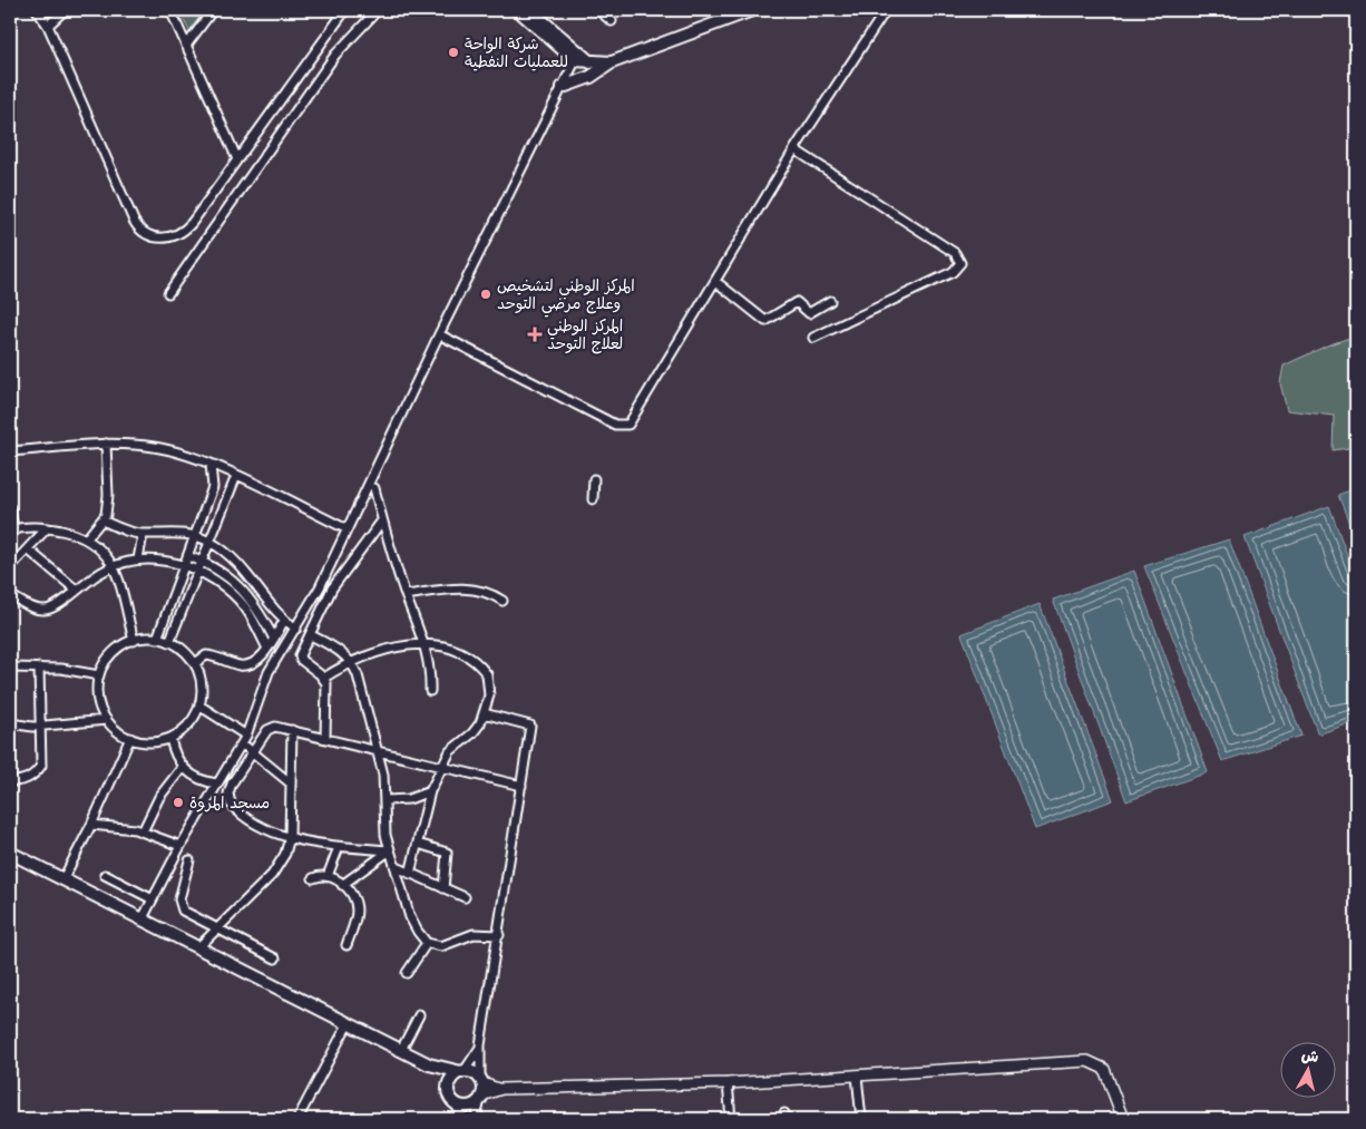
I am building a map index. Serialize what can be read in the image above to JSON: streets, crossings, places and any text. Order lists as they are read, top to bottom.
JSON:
{
  "places": {
    "other": ["شركة الواحة للعمليات النفطية", "المركز الوطني لتشخيص وعلاج مرضي التوحد", "مسجد المروة"],
    "health": ["المركز الوطني لعلاج التوحد"]
  },
  "north": "top"
}
